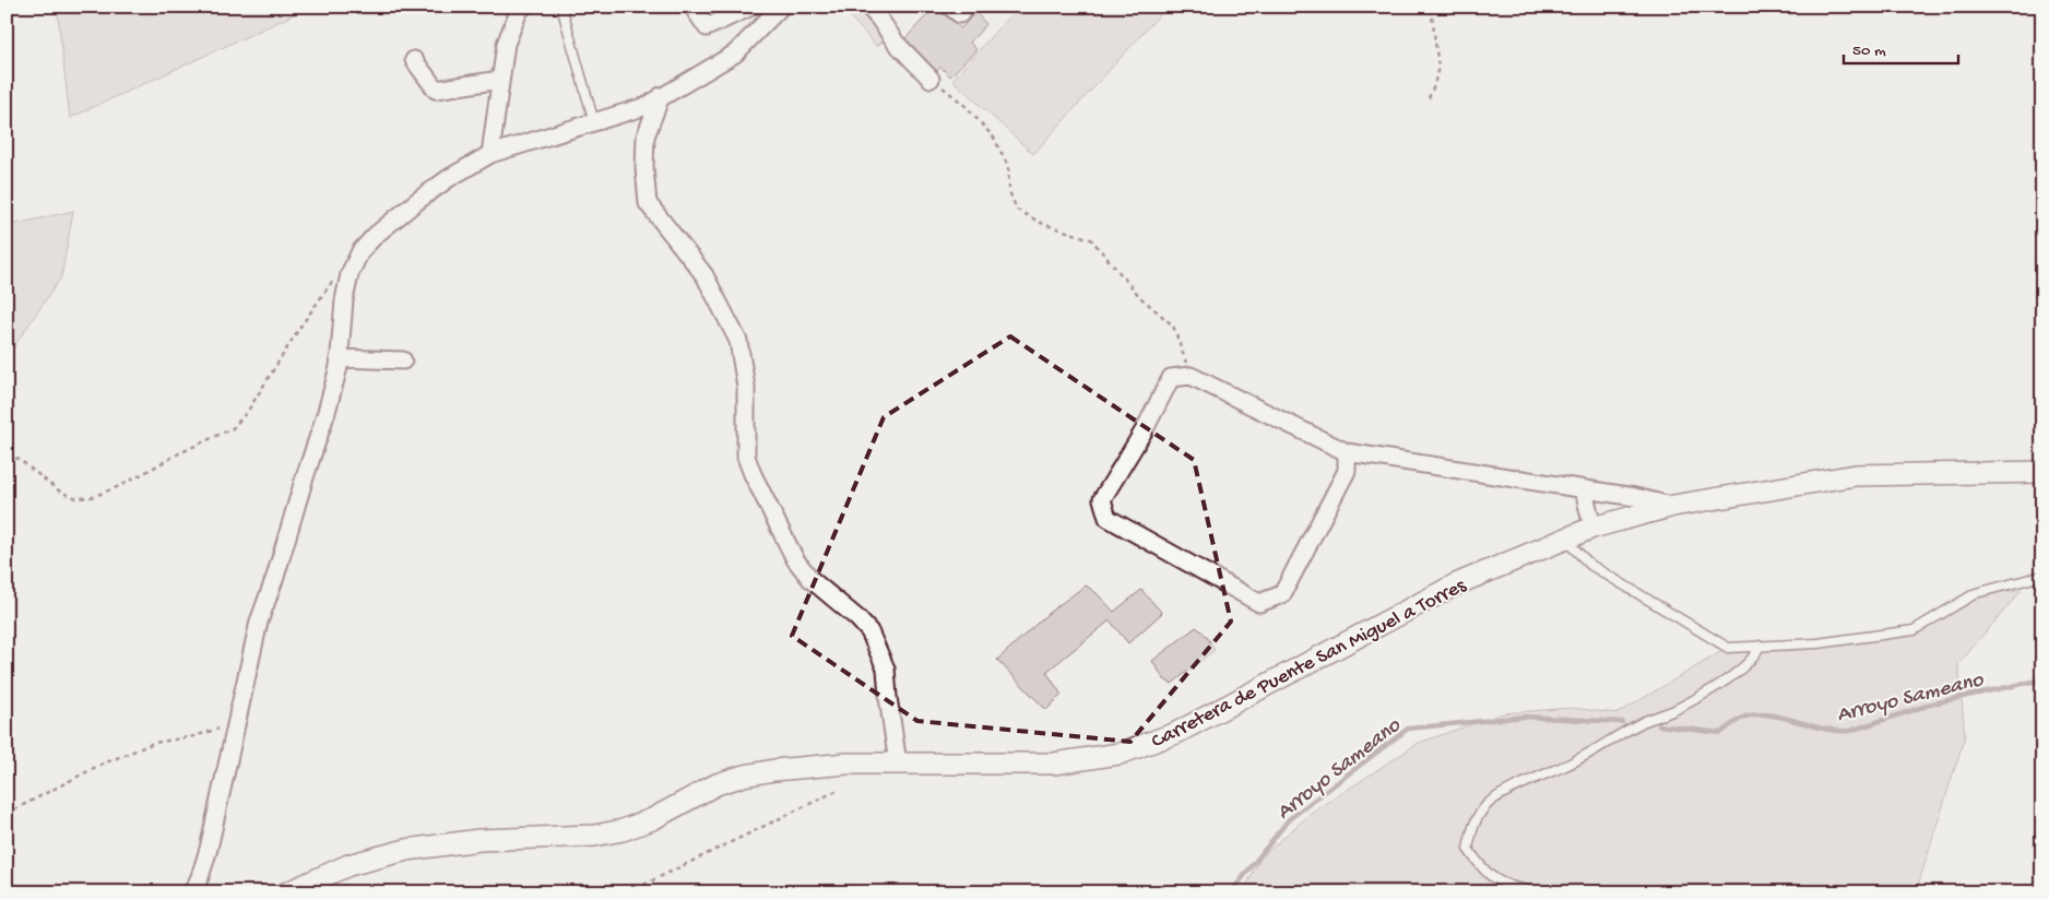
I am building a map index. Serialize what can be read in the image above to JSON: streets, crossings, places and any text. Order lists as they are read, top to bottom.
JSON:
{
  "streets": {
    "street": ["Carretera de Puente San Miguel a Torres"]
  },
  "water": ["Arroyo Sameano"],
  "scale_bar": "50 m"
}
